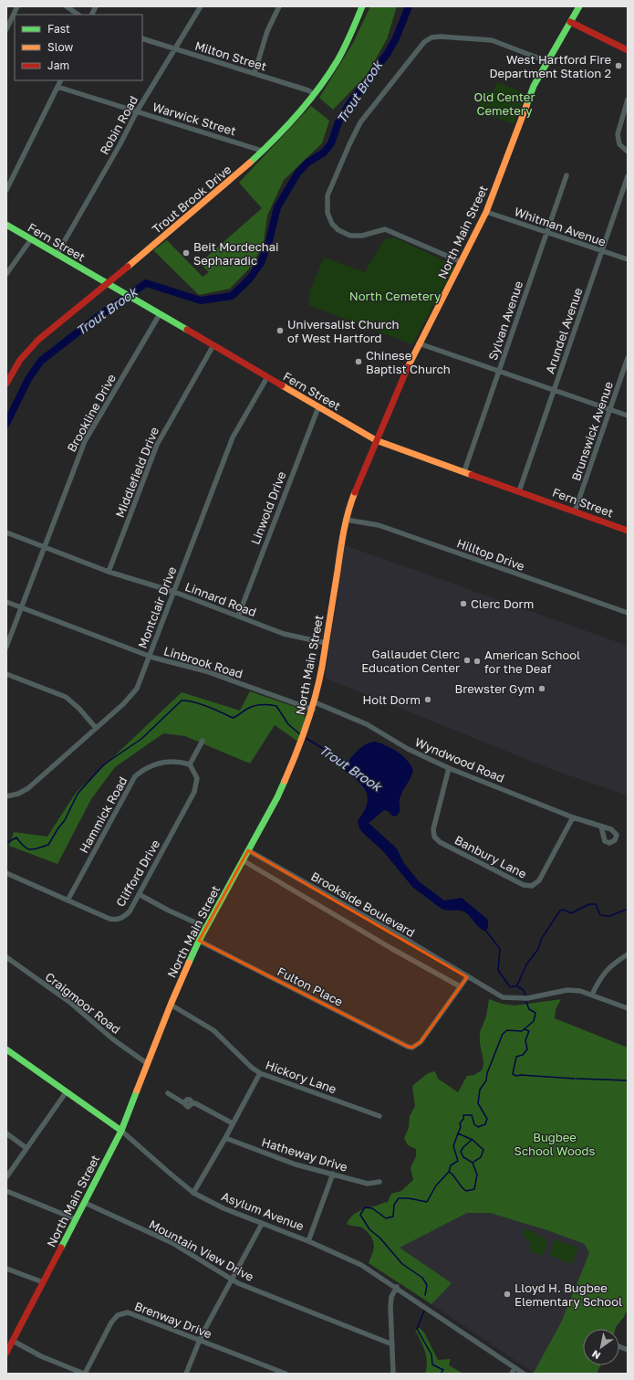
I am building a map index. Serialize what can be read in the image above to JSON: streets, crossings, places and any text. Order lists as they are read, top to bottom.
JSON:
{
  "streets": {
    "main road": [
      "Trout Brook Drive",
      "North Main Street",
      "Fern Street",
      "Asylum Avenue"
    ],
    "street": [
      "Milton Street",
      "Warwick Street",
      "Robin Road",
      "Whitman Avenue",
      "Sylvan Avenue",
      "Arundel Avenue",
      "Brookline Drive",
      "Brunswick Avenue",
      "Middlefield Drive",
      "Linwold Drive",
      "Hilltop Drive",
      "Linnard Road",
      "Montclair Drive",
      "Linbrook Road",
      "Wyndwood Road",
      "Hammick Road",
      "Banbury Lane",
      "Clifford Drive",
      "Brookside Boulevard",
      "Fulton Place",
      "Craigmoor Road",
      "Hickory Lane",
      "Hatheway Drive",
      "Mountain View Drive",
      "Brenway Drive"
    ]
  },
  "crossings": [
    ["Milton Street", "Robin Road"],
    ["Milton Street", "Trout Brook Drive"],
    ["Warwick Street", "Robin Road"],
    ["Warwick Street", "Trout Brook Drive"],
    ["Robin Road", "Fern Street"],
    ["Trout Brook Drive", "Fern Street"],
    ["Whitman Avenue", "North Main Street"],
    ["Whitman Avenue", "Sylvan Avenue"],
    ["Whitman Avenue", "Arundel Avenue"],
    ["North Main Street", "Fern Street"],
    ["North Main Street", "Hilltop Drive"],
    ["North Main Street", "Linnard Road"],
    ["North Main Street", "Linbrook Road"],
    ["North Main Street", "Wyndwood Road"],
    ["North Main Street", "Brookside Boulevard"],
    ["North Main Street", "Fulton Place"],
    ["North Main Street", "Craigmoor Road"],
    ["North Main Street", "Hickory Lane"],
    ["North Main Street", "Asylum Avenue"],
    ["North Main Street", "Mountain View Drive"],
    ["Fern Street", "Sylvan Avenue"],
    ["Fern Street", "Arundel Avenue"],
    ["Fern Street", "Brookline Drive"],
    ["Fern Street", "Brunswick Avenue"],
    ["Fern Street", "Middlefield Drive"],
    ["Fern Street", "Linwold Drive"],
    ["Fern Street", "Montclair Drive"],
    ["Brookline Drive", "Linnard Road"],
    ["Middlefield Drive", "Linnard Road"],
    ["Linwold Drive", "Linnard Road"],
    ["Linnard Road", "Montclair Drive"],
    ["Montclair Drive", "Linbrook Road"],
    ["Wyndwood Road", "Banbury Lane"],
    ["Hammick Road", "Clifford Drive"],
    ["Brookside Boulevard", "Fulton Place"]
  ],
  "water": ["Trout Brook"],
  "parks": ["Old Center Cemetery", "North Cemetery", "Bugbee School Woods"],
  "places": [
    "West Hartford Fire Department Station 2",
    "Beit Mordechai Sepharadic",
    "Universalist Church of West Hartford",
    "Chinese Baptist Church",
    "Clerc Dorm",
    "Gallaudet Clerc Education Center",
    "American School for the Deaf",
    "Brewster Gym",
    "Holt Dorm",
    "Lloyd H. Bugbee Elementary School"
  ],
  "legend": ["Fast", "Slow", "Jam"],
  "north": "bottom left"
}
